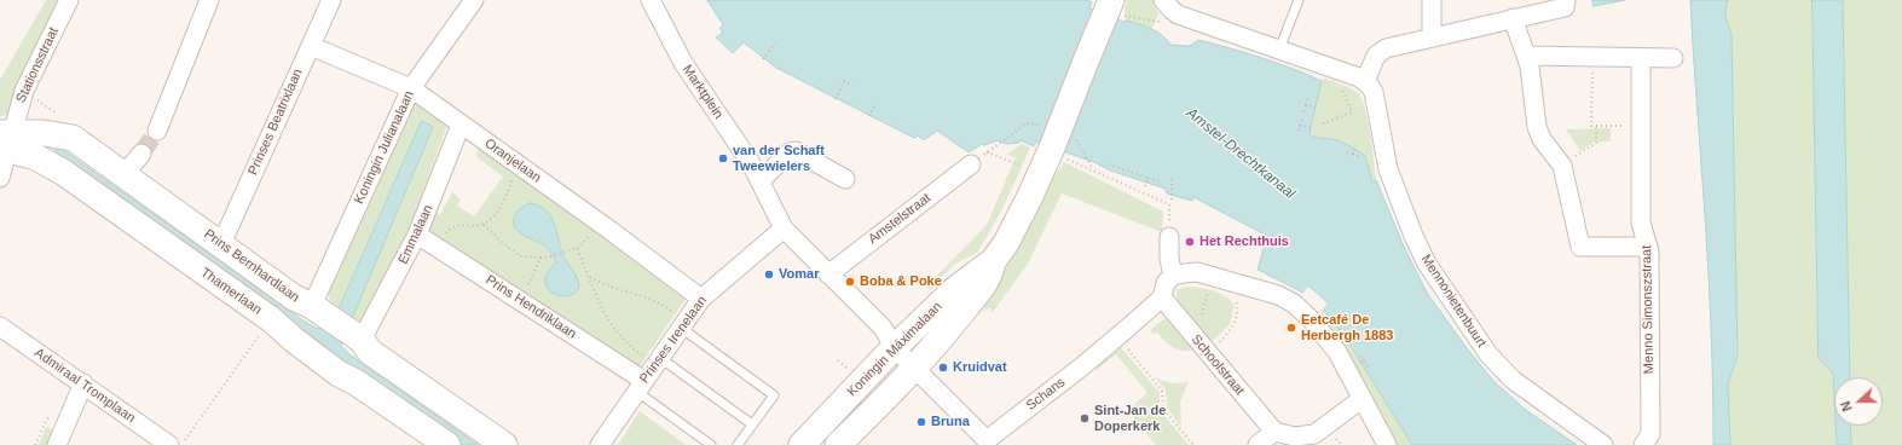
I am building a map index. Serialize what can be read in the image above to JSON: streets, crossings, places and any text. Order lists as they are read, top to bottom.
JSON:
{
  "streets": {
    "street": [
      "Stationsstraat",
      "Marktplein",
      "Prinses Beatrixlaan",
      "Koningin Julianalaan",
      "Oranjelaan",
      "Amstelstraat",
      "Emmalaan",
      "Prins Bernhardlaan",
      "Thamerlaan",
      "Mennonietenbuurt",
      "Prins Hendriklaan",
      "Menno Simonszstraat",
      "Prinses Irenelaan",
      "Koningin Máximalaan",
      "Schoolstraat",
      "Admiraal Tromplaan",
      "Schans"
    ]
  },
  "crossings": [
    ["Stationsstraat", "Prins Bernhardlaan"],
    ["Stationsstraat", "Thamerlaan"],
    ["Marktplein", "Amstelstraat"],
    ["Marktplein", "Prinses Irenelaan"],
    ["Marktplein", "Schans"],
    ["Prinses Beatrixlaan", "Oranjelaan"],
    ["Prinses Beatrixlaan", "Prins Bernhardlaan"],
    ["Koningin Julianalaan", "Oranjelaan"],
    ["Koningin Julianalaan", "Prins Bernhardlaan"],
    ["Oranjelaan", "Emmalaan"],
    ["Oranjelaan", "Prinses Irenelaan"],
    ["Amstelstraat", "Schans"],
    ["Emmalaan", "Prins Bernhardlaan"],
    ["Emmalaan", "Prins Hendriklaan"],
    ["Prins Bernhardlaan", "Thamerlaan"],
    ["Prins Hendriklaan", "Prinses Irenelaan"],
    ["Koningin Máximalaan", "Schans"],
    ["Schoolstraat", "Schans"]
  ],
  "water": ["Amstel-Drechtkanaal"],
  "places": [
    "van der Schaft Tweewielers",
    "Het Rechthuis",
    "Vomar",
    "Boba & Poke",
    "Eetcafé De Herbergh 1883",
    "Kruidvat",
    "Sint-Jan de Doperkerk",
    "Bruna"
  ],
  "north": "left"
}
